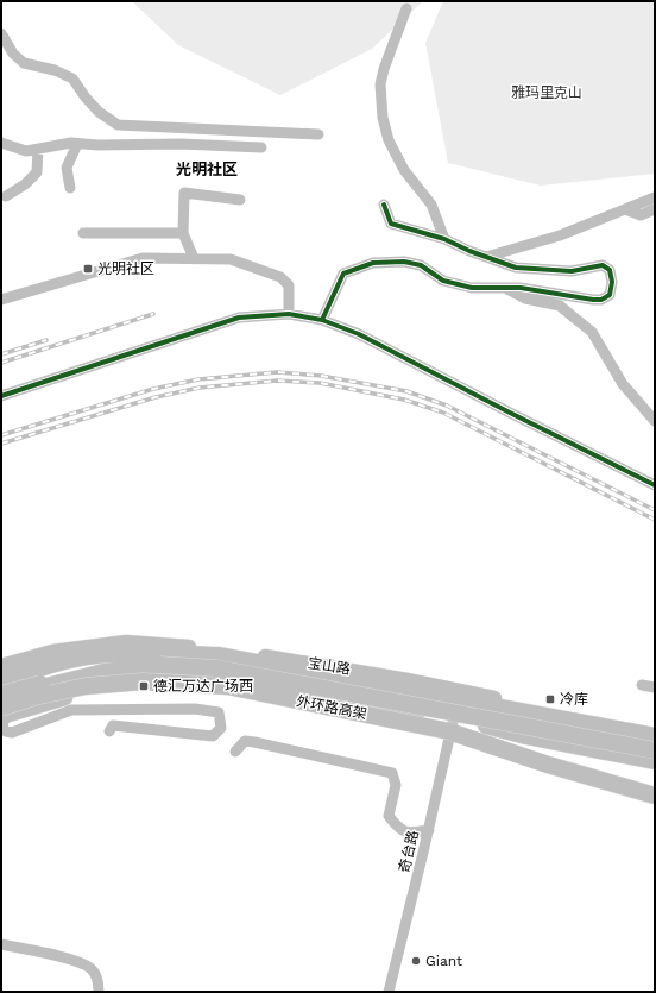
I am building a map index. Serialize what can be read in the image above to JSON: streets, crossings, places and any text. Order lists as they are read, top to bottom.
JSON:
{
  "streets": {
    "highway": ["外环路高架"],
    "main road": ["宝山路"],
    "street": ["奇台路"]
  },
  "districts": ["光明社区"],
  "parks": ["雅玛里克山"],
  "places": {
    "transit": ["光明社区", "德汇万达广场西", "冷库"],
    "other": ["Giant"]
  }
}
